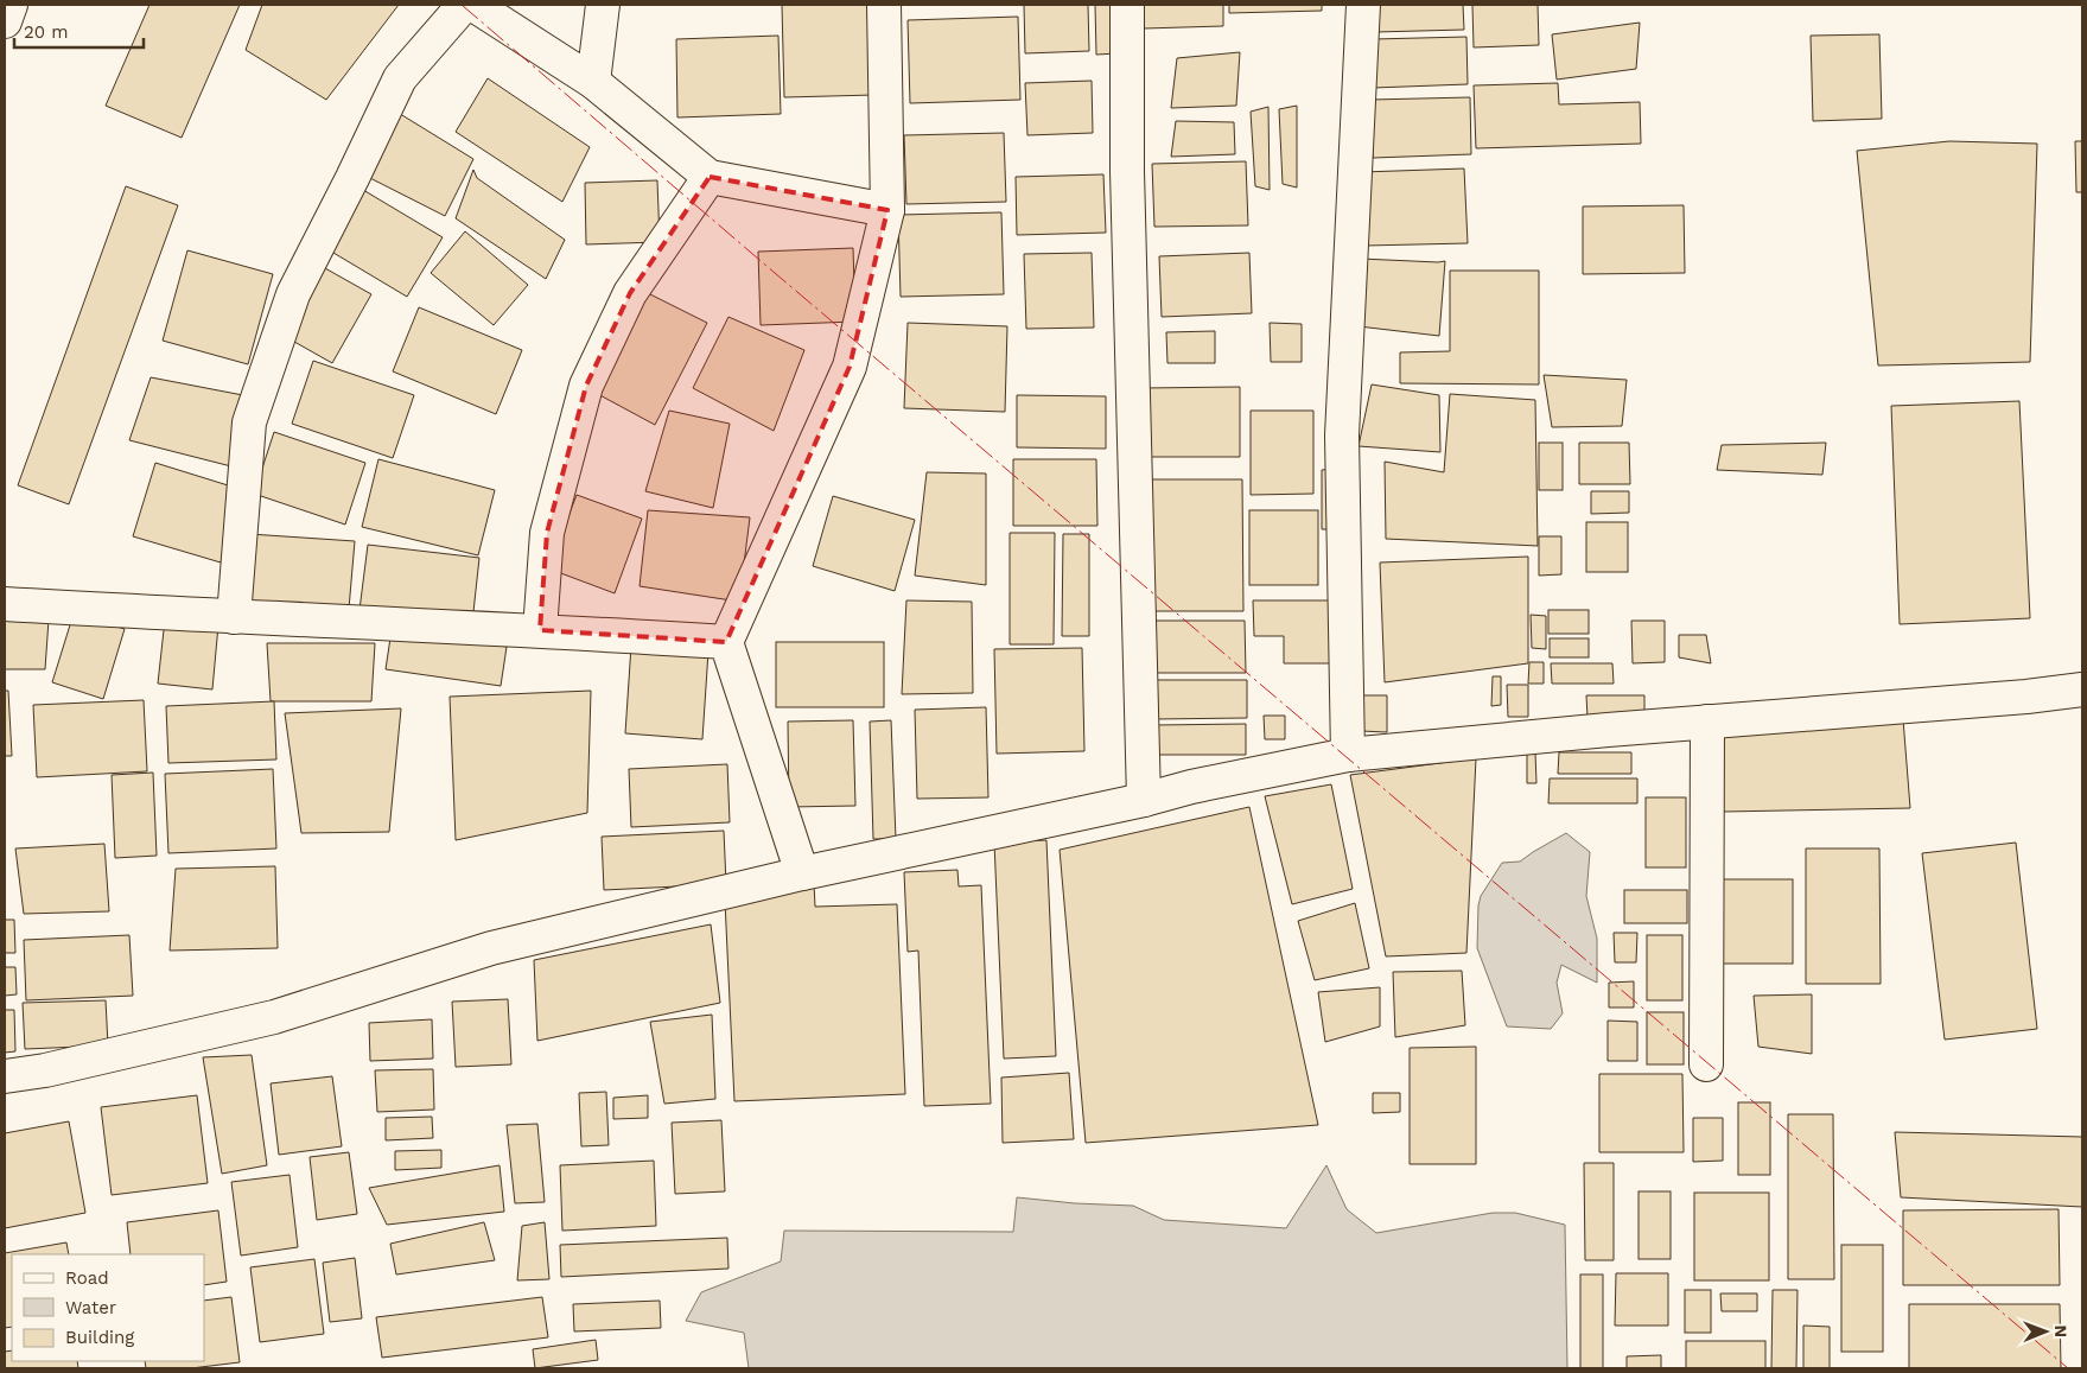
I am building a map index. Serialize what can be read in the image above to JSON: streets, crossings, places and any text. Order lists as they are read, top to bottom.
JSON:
{
  "legend": ["Road", "Water", "Building"],
  "scale_bar": "20 m",
  "north": "right"
}
